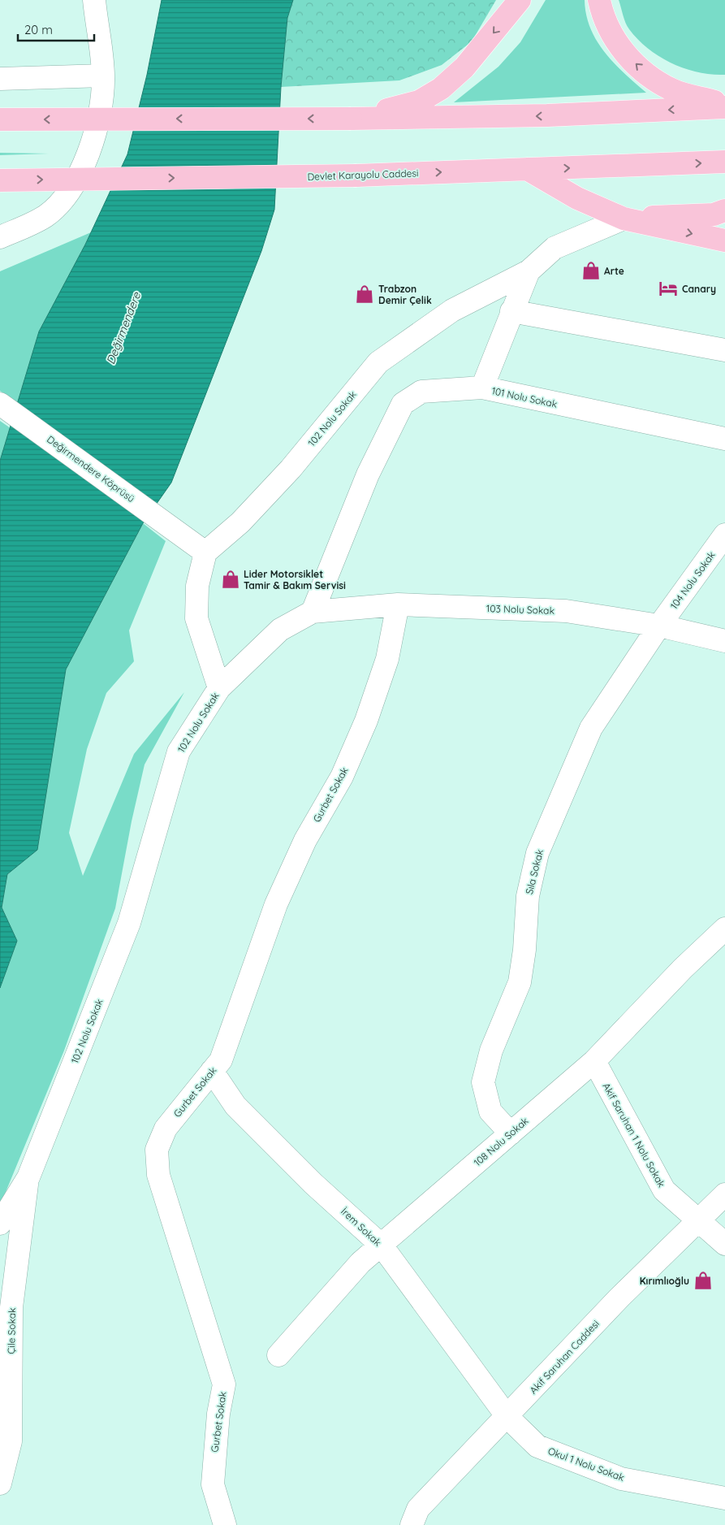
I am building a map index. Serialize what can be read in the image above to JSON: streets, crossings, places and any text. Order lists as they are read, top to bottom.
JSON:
{
  "streets": {
    "main road": ["Devlet Karayolu Caddesi"],
    "street": [
      "101 Nolu Sokak",
      "102 Nolu Sokak",
      "Değirmendere Köprüsü",
      "104 Nolu Sokak",
      "103 Nolu Sokak",
      "Gurbet Sokak",
      "Sıla Sokak",
      "Akif Saruhan 1 Nolu Sokak",
      "108 Nolu Sokak",
      "İrem Sokak",
      "Çile Sokak",
      "Akif Saruhan Caddesi",
      "Okul 1 Nolu Sokak"
    ]
  },
  "crossings": [
    ["101 Nolu Sokak", "102 Nolu Sokak"],
    ["102 Nolu Sokak", "Değirmendere Köprüsü"],
    ["102 Nolu Sokak", "103 Nolu Sokak"],
    ["102 Nolu Sokak", "Çile Sokak"],
    ["104 Nolu Sokak", "103 Nolu Sokak"],
    ["104 Nolu Sokak", "Sıla Sokak"],
    ["103 Nolu Sokak", "Gurbet Sokak"],
    ["103 Nolu Sokak", "Sıla Sokak"],
    ["Gurbet Sokak", "İrem Sokak"],
    ["Sıla Sokak", "108 Nolu Sokak"],
    ["Akif Saruhan 1 Nolu Sokak", "108 Nolu Sokak"],
    ["Akif Saruhan 1 Nolu Sokak", "Akif Saruhan Caddesi"],
    ["108 Nolu Sokak", "İrem Sokak"],
    ["İrem Sokak", "Akif Saruhan Caddesi"],
    ["İrem Sokak", "Okul 1 Nolu Sokak"],
    ["Akif Saruhan Caddesi", "Okul 1 Nolu Sokak"]
  ],
  "water": ["Değirmendere"],
  "places": {
    "shop": [
      "Arte",
      "Trabzon Demir Çelik",
      "Lider Motorsiklet Tamir & Bakım Servisi",
      "Kırımlıoğlu"
    ],
    "hotel": ["Canary"]
  },
  "scale_bar": "20 m"
}
